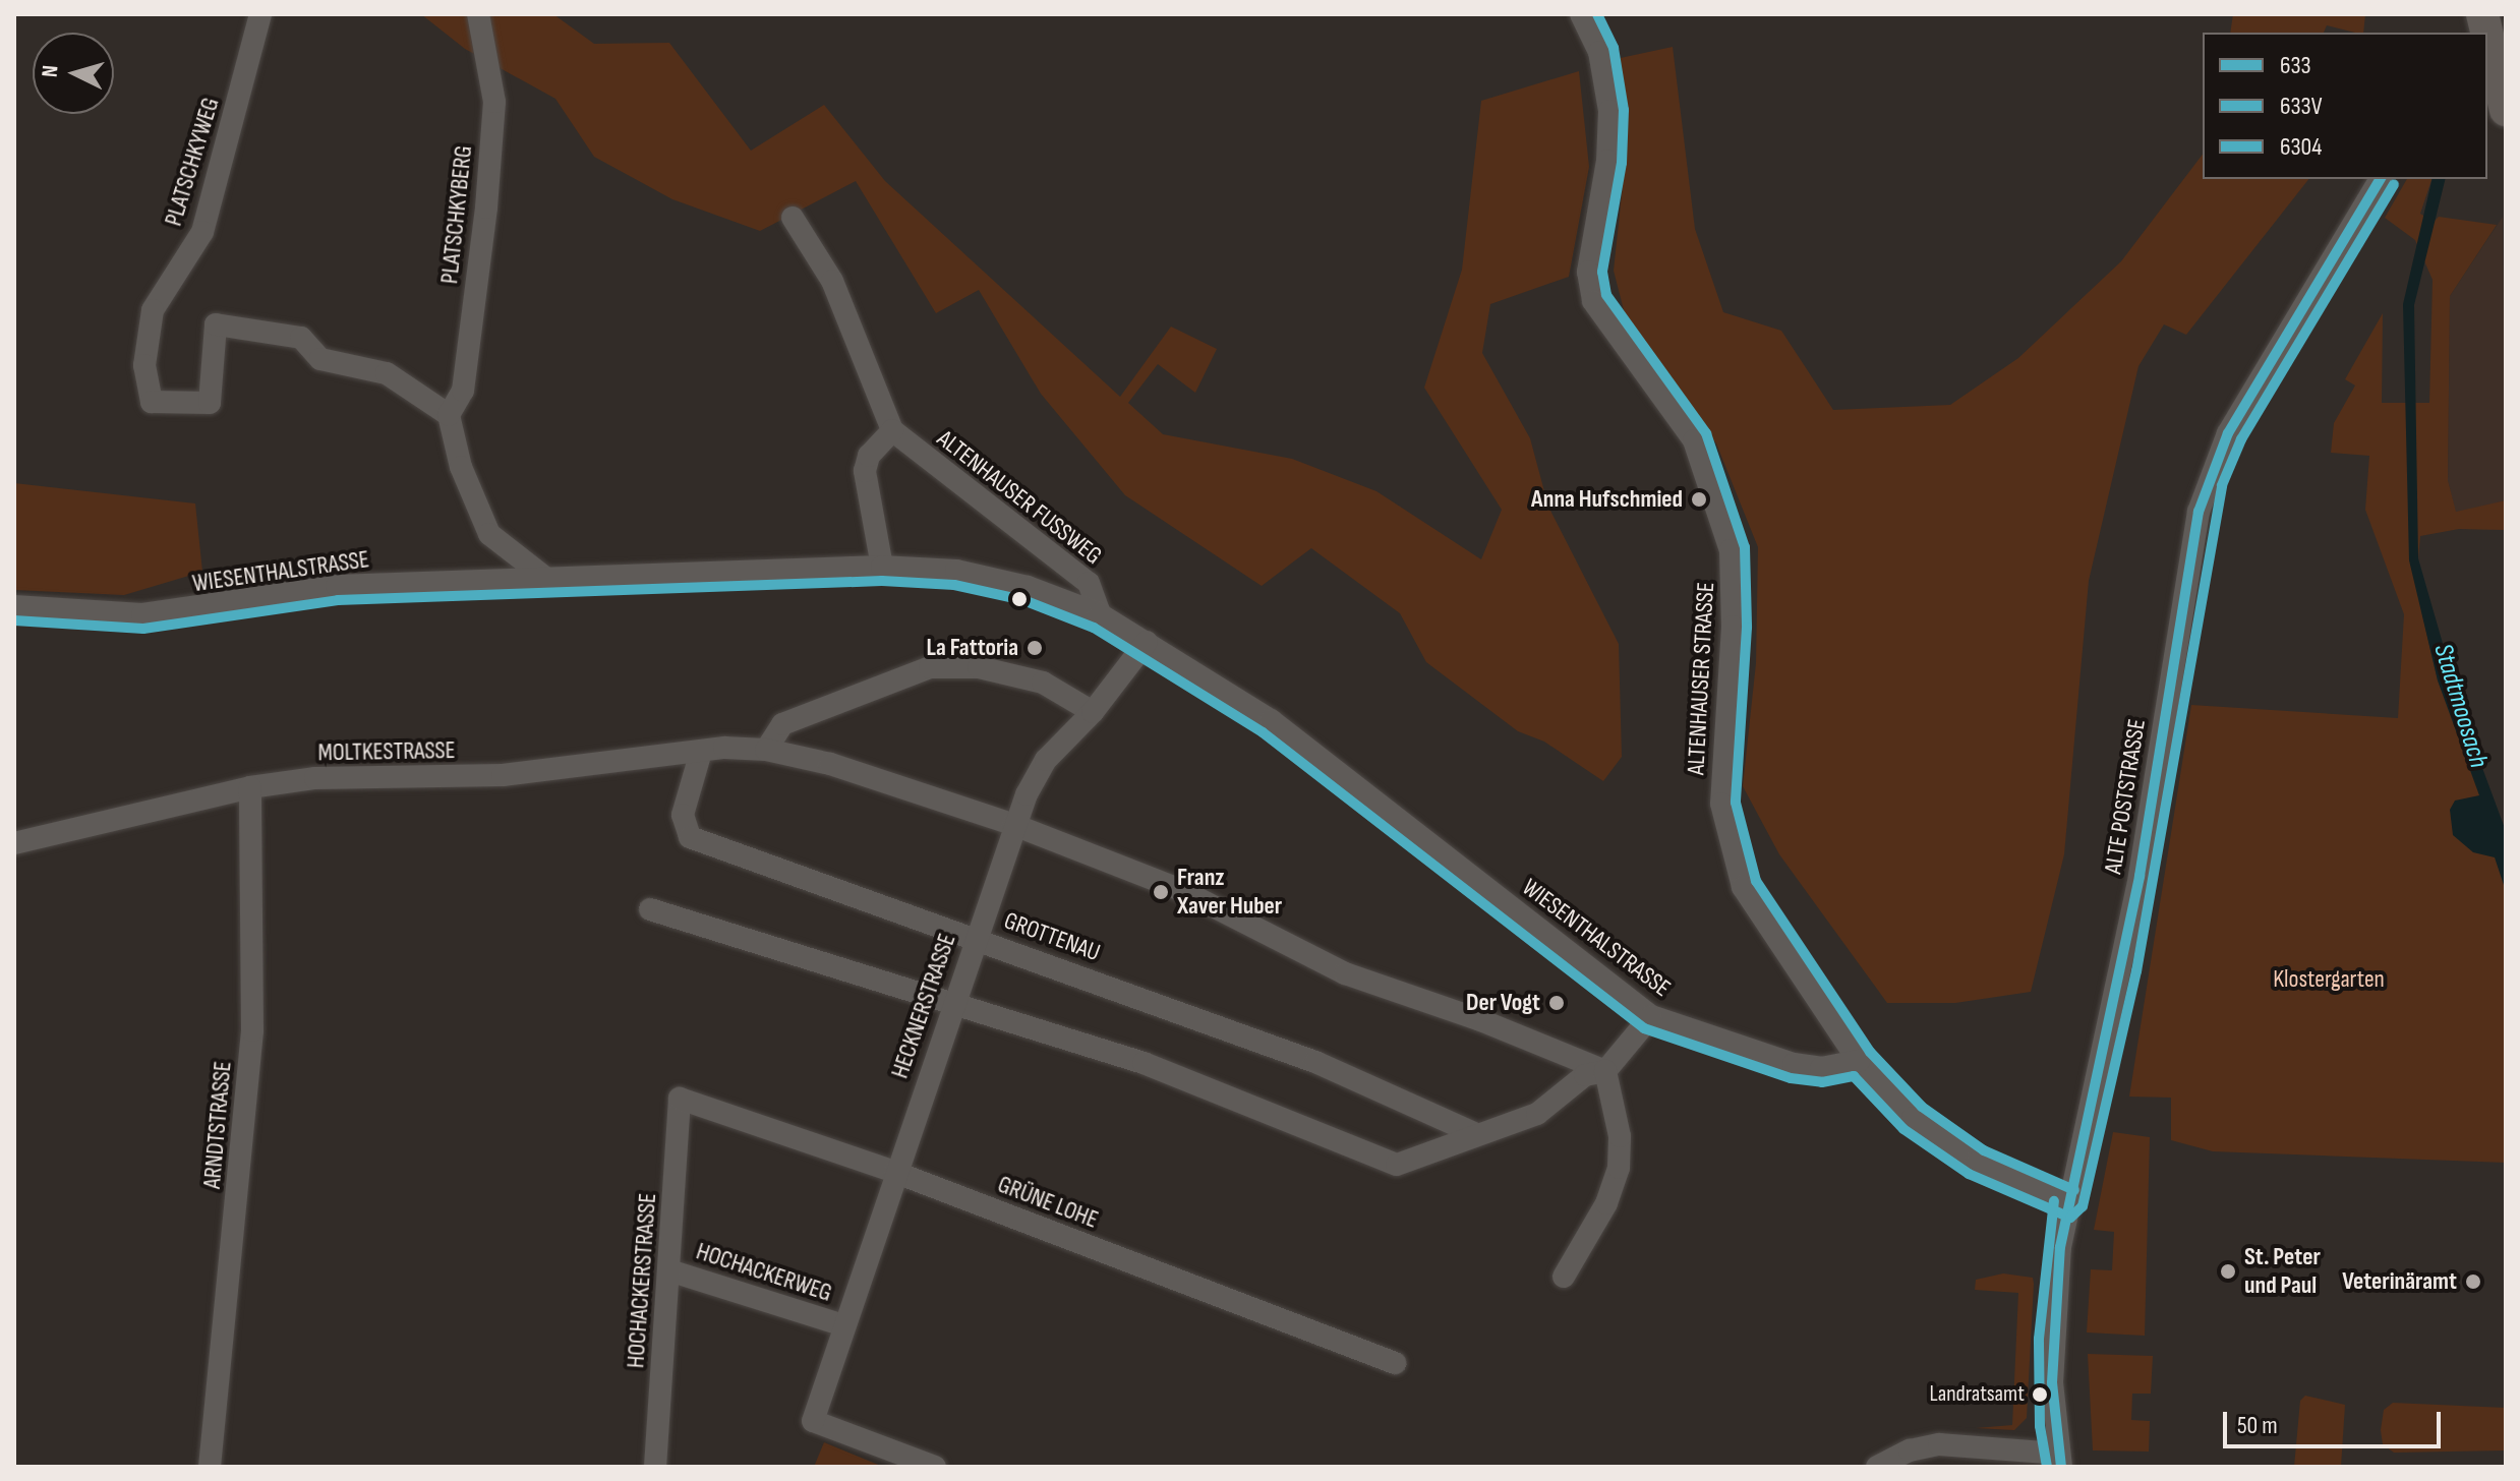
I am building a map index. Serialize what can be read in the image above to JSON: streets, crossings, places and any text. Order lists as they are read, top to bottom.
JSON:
{
  "streets": {
    "street": [
      "PLATSCHKYWEG",
      "PLATSCHKYBERG",
      "ALTENHAUSER FUSSWEG",
      "WIESENTHALSTRASSE",
      "ALTENHAUSER STRASSE",
      "MOLTKESTRASSE",
      "ALTE POSTSTRASSE",
      "GROTTENAU",
      "HECKNERSTRASSE",
      "ARNDTSTRASSE",
      "GRÜNE LOHE",
      "HOCHACKERWEG",
      "HOCHACKERSTRASSE"
    ]
  },
  "crossings": [
    ["PLATSCHKYWEG", "PLATSCHKYBERG"],
    ["ALTENHAUSER FUSSWEG", "WIESENTHALSTRASSE"],
    ["WIESENTHALSTRASSE", "ALTENHAUSER STRASSE"],
    ["WIESENTHALSTRASSE", "HECKNERSTRASSE"],
    ["MOLTKESTRASSE", "GROTTENAU"],
    ["MOLTKESTRASSE", "HECKNERSTRASSE"],
    ["MOLTKESTRASSE", "ARNDTSTRASSE"],
    ["GROTTENAU", "HECKNERSTRASSE"],
    ["HECKNERSTRASSE", "GRÜNE LOHE"],
    ["HECKNERSTRASSE", "HOCHACKERWEG"],
    ["GRÜNE LOHE", "HOCHACKERSTRASSE"],
    ["HOCHACKERWEG", "HOCHACKERSTRASSE"]
  ],
  "water": ["Stadtmoosach"],
  "parks": ["Klostergarten"],
  "places": [
    "Anna Hufschmied",
    "La Fattoria",
    "Franz Xaver Huber",
    "Der Vogt",
    "St. Peter und Paul",
    "Veterinäramt",
    "Landratsamt"
  ],
  "lines": ["transit line 6304", "transit line 633", "transit line 633V"],
  "legend": ["633", "633V", "6304"],
  "scale_bar": "50 m",
  "north": "left"
}
